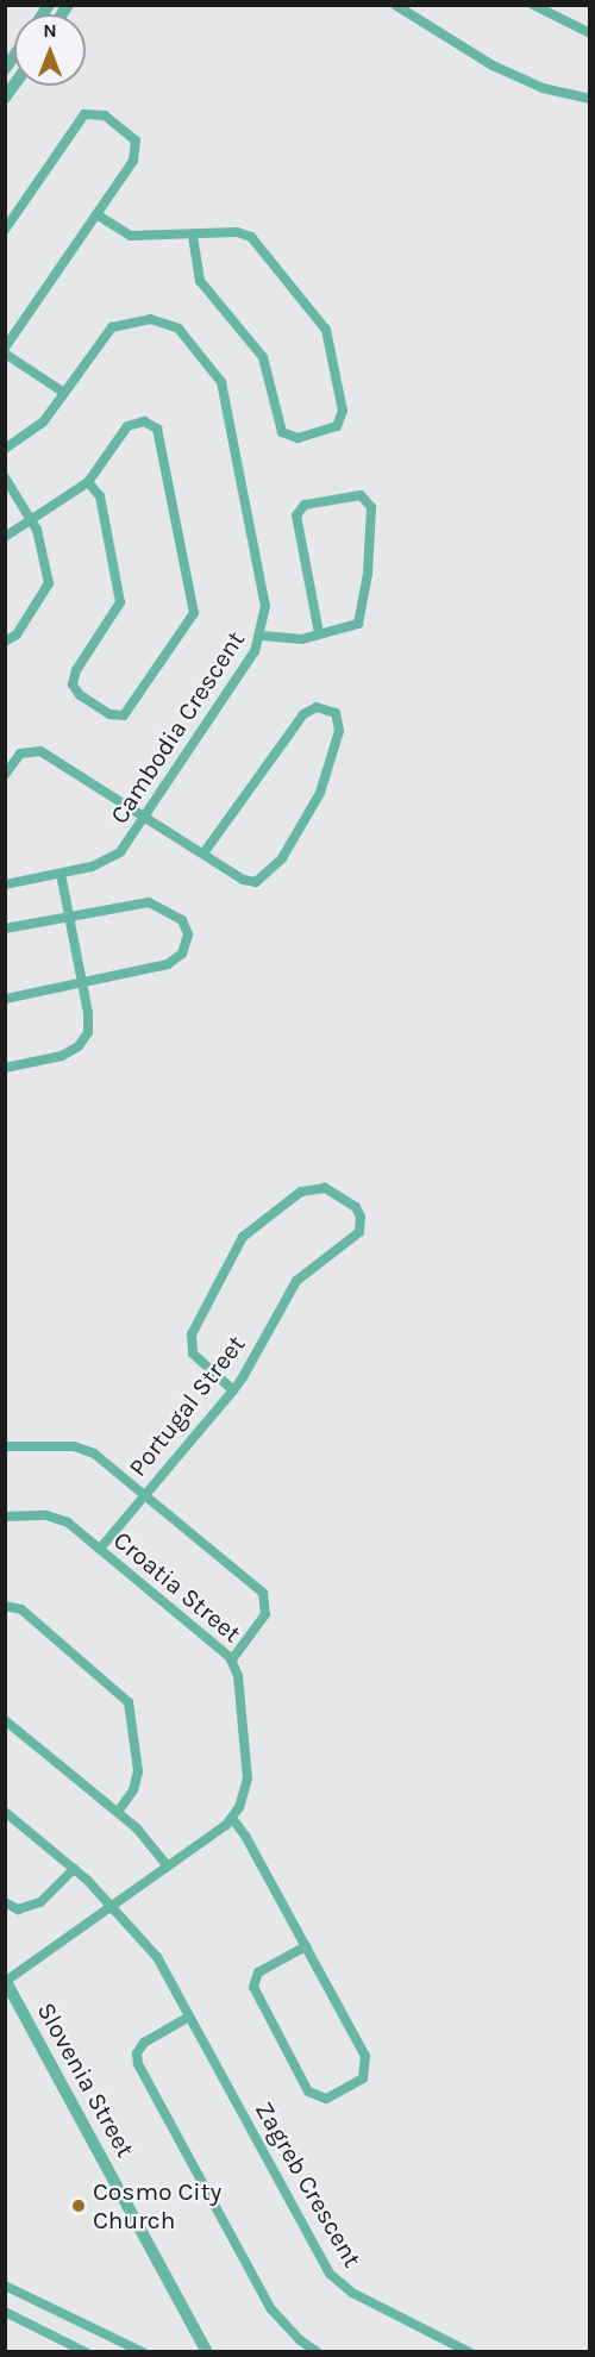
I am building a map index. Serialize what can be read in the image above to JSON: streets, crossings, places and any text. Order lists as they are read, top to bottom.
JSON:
{
  "streets": {
    "street": [
      "Cambodia Crescent",
      "Portugal Street",
      "Croatia Street",
      "Slovenia Street",
      "Zagreb Crescent"
    ]
  },
  "crossings": [
    ["Portugal Street", "Croatia Street"]
  ],
  "places": ["Cosmo City Church"],
  "north": "top"
}
